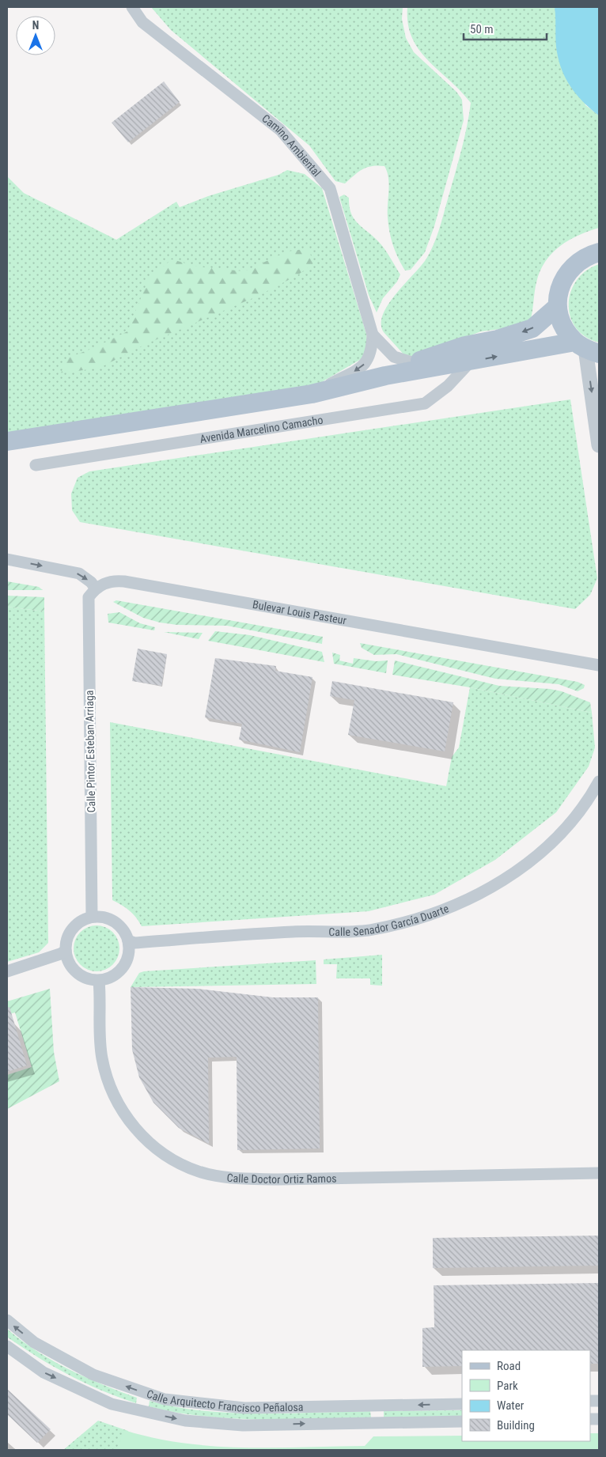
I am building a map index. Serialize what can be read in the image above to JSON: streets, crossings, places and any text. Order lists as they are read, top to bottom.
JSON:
{
  "streets": {
    "street": [
      "Camino Ambiental",
      "Avenida Marcelino Camacho",
      "Bulevar Louis Pasteur",
      "Calle Pintor Esteban Arriaga",
      "Calle Senador García Duarte",
      "Calle Doctor Ortiz Ramos",
      "Calle Arquitecto Francisco Peñalosa"
    ]
  },
  "crossings": [
    ["Bulevar Louis Pasteur", "Calle Pintor Esteban Arriaga"],
    ["Calle Pintor Esteban Arriaga", "Calle Senador García Duarte"],
    ["Calle Pintor Esteban Arriaga", "Calle Doctor Ortiz Ramos"],
    ["Calle Senador García Duarte", "Calle Doctor Ortiz Ramos"]
  ],
  "legend": [
    "Road",
    "Park",
    "Water",
    "Building"
  ],
  "scale_bar": "50 m",
  "north": "top"
}
